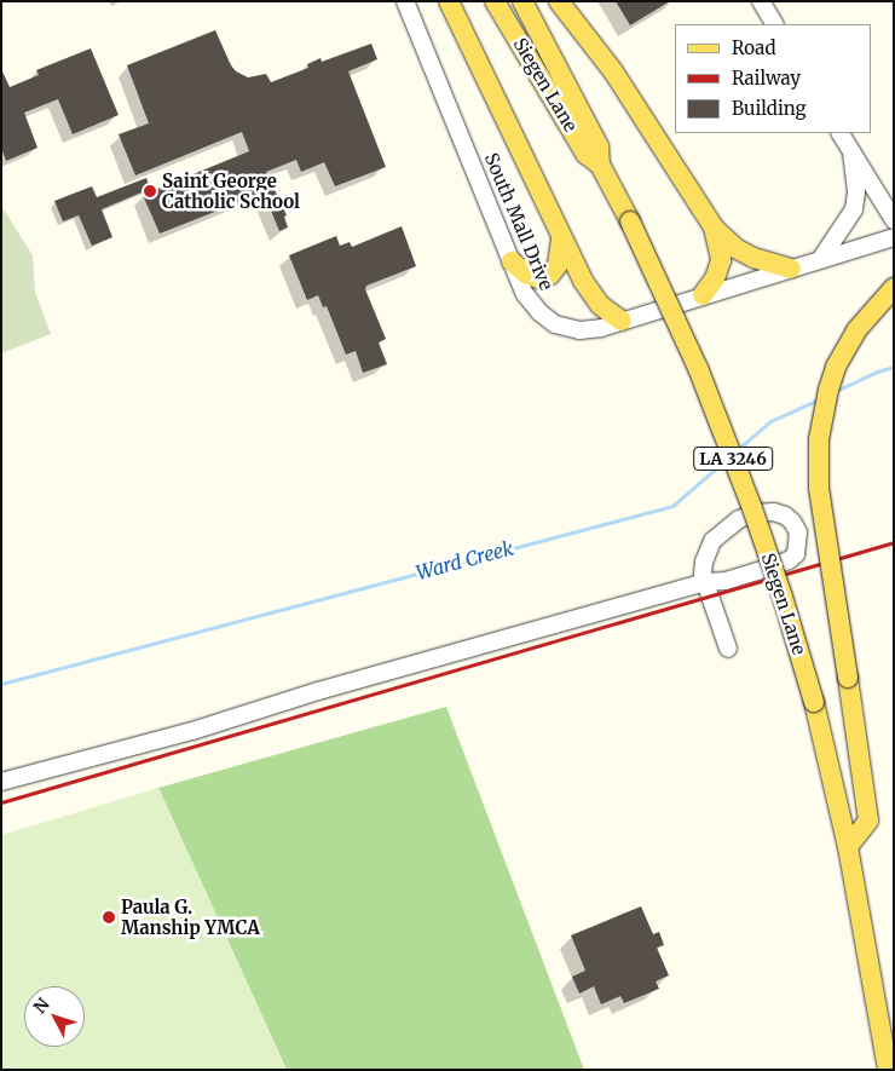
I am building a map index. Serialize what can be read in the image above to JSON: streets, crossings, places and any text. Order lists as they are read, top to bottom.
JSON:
{
  "streets": {
    "main road": ["Siegen Lane", "LA 3246"],
    "street": ["South Mall Drive"]
  },
  "water": ["Ward Creek"],
  "places": ["Saint George Catholic School", "Paula G. Manship YMCA"],
  "legend": ["Road", "Railway", "Building"],
  "north": "top left"
}
